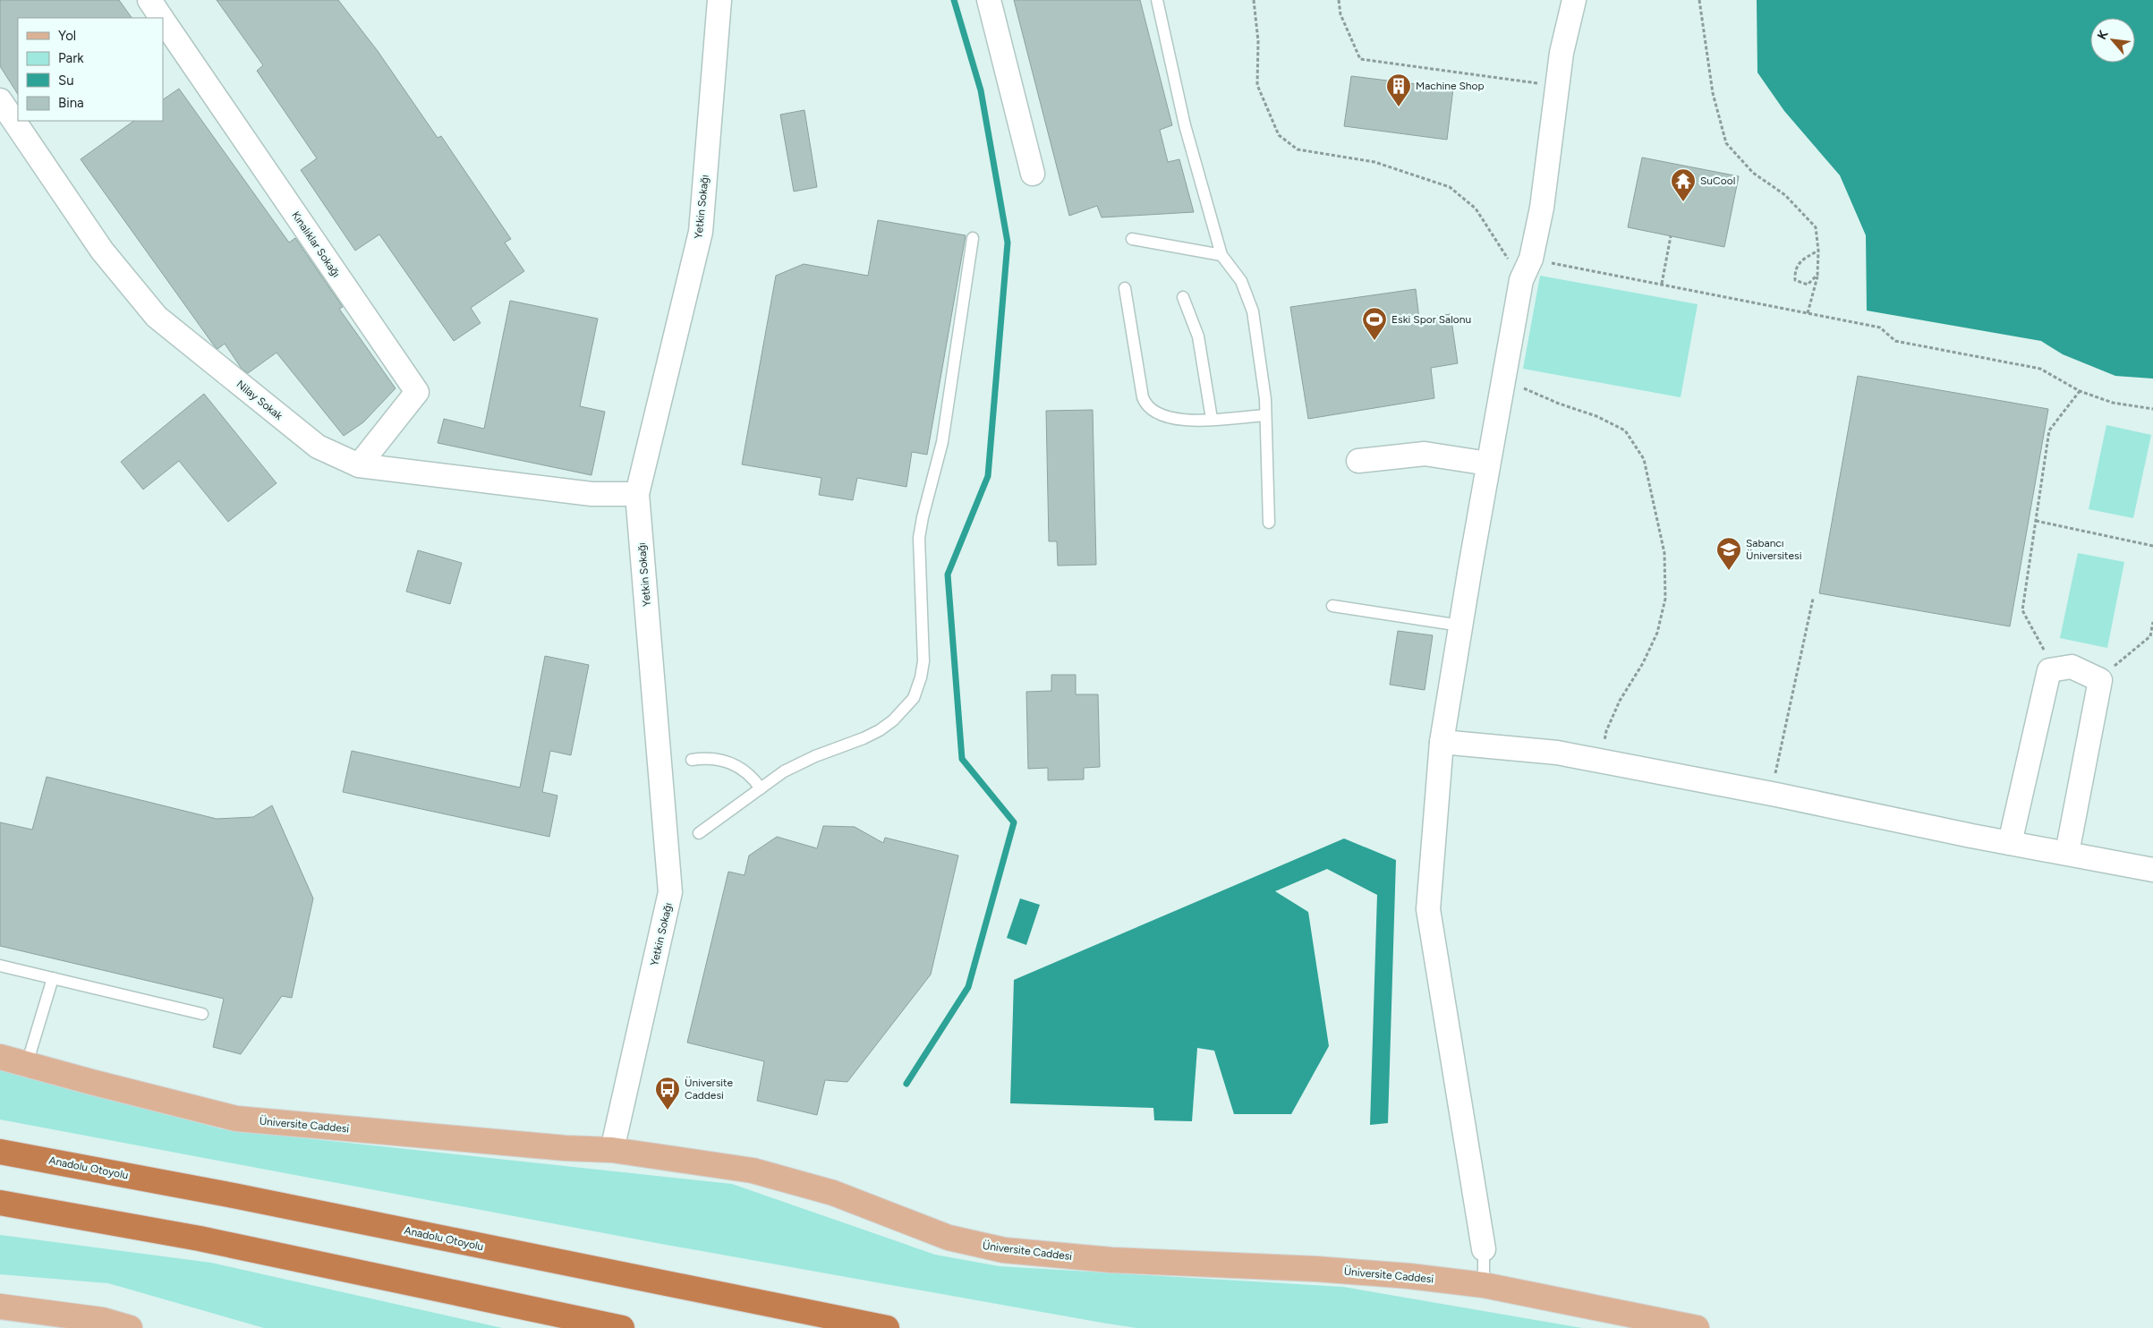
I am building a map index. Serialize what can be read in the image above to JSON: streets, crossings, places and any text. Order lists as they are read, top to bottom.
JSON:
{
  "streets": {
    "highway": ["Anadolu Otoyolu"],
    "main road": ["Üniversite Caddesi"],
    "street": ["Yetkin Sokağı", "Kınalıklar Sokağı", "Nilay Sokak"]
  },
  "crossings": [
    ["Yetkin Sokağı", "Nilay Sokak"],
    ["Yetkin Sokağı", "Üniversite Caddesi"],
    ["Kınalıklar Sokağı", "Nilay Sokak"]
  ],
  "places": {
    "building": ["Machine Shop"],
    "temple": ["SuCool"],
    "sports": ["Eski Spor Salonu"],
    "school or university": ["Sabancı Üniversitesi"],
    "bus stop": ["Üniversite Caddesi"]
  },
  "legend": [
    "Yol",
    "Park",
    "Su",
    "Bina"
  ],
  "north": "top left"
}
